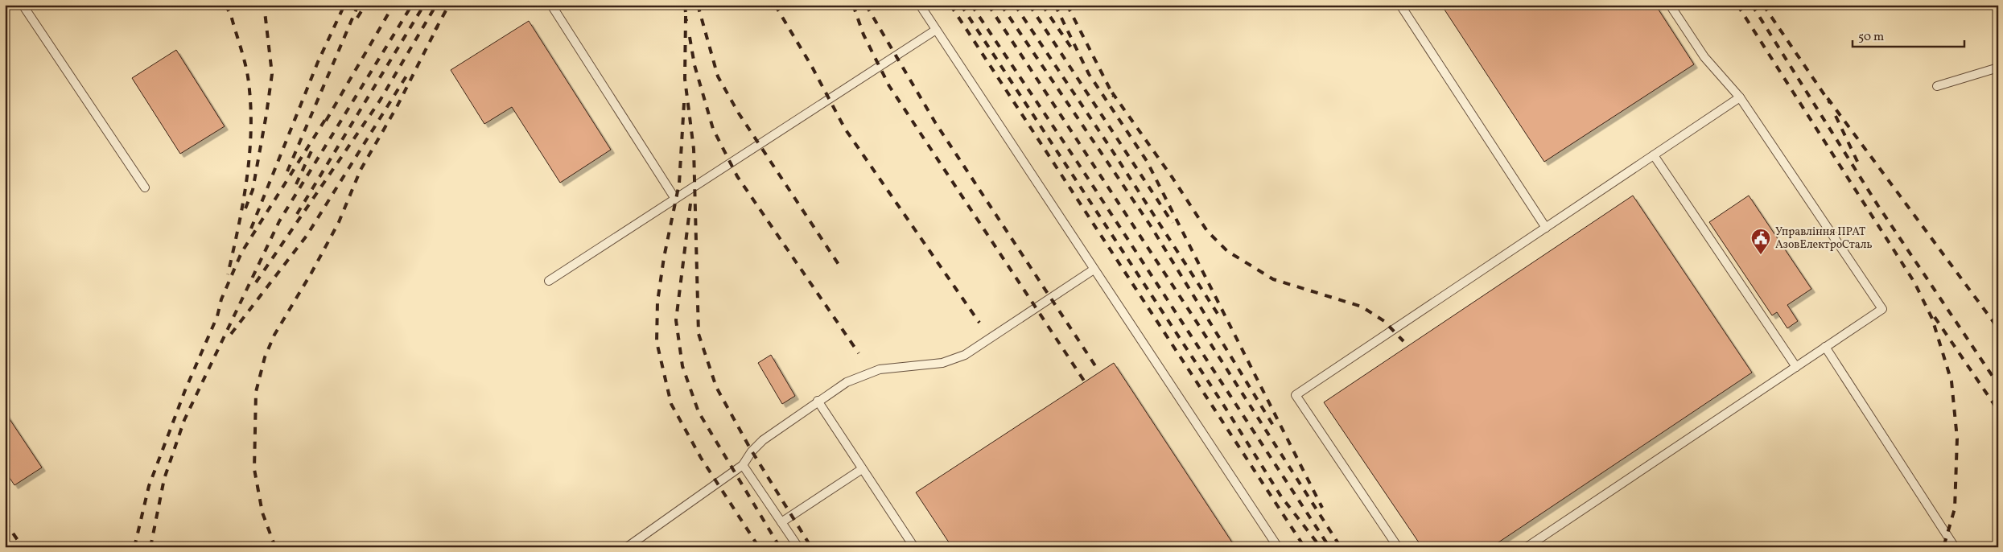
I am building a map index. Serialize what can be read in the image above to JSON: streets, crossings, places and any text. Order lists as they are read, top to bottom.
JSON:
{
  "places": {
    "public building": ["Управління ПРАТ АзовЕлектроСталь"]
  },
  "scale_bar": "50 m"
}
